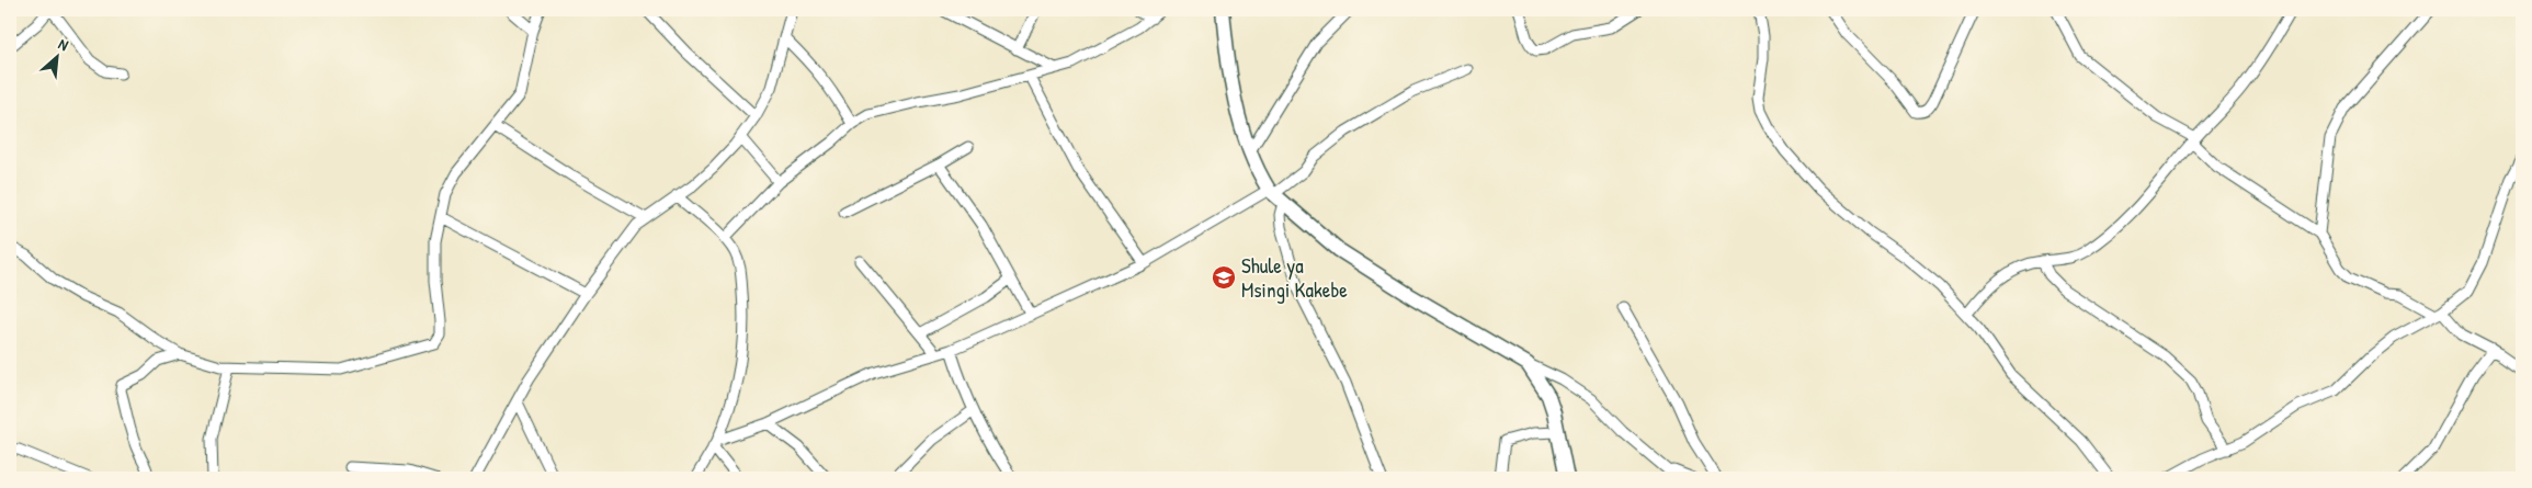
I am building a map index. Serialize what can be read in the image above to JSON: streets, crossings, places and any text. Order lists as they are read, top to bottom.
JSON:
{
  "places": {
    "school or university": ["Shule ya Msingi Kakebe"]
  },
  "north": "top right"
}
